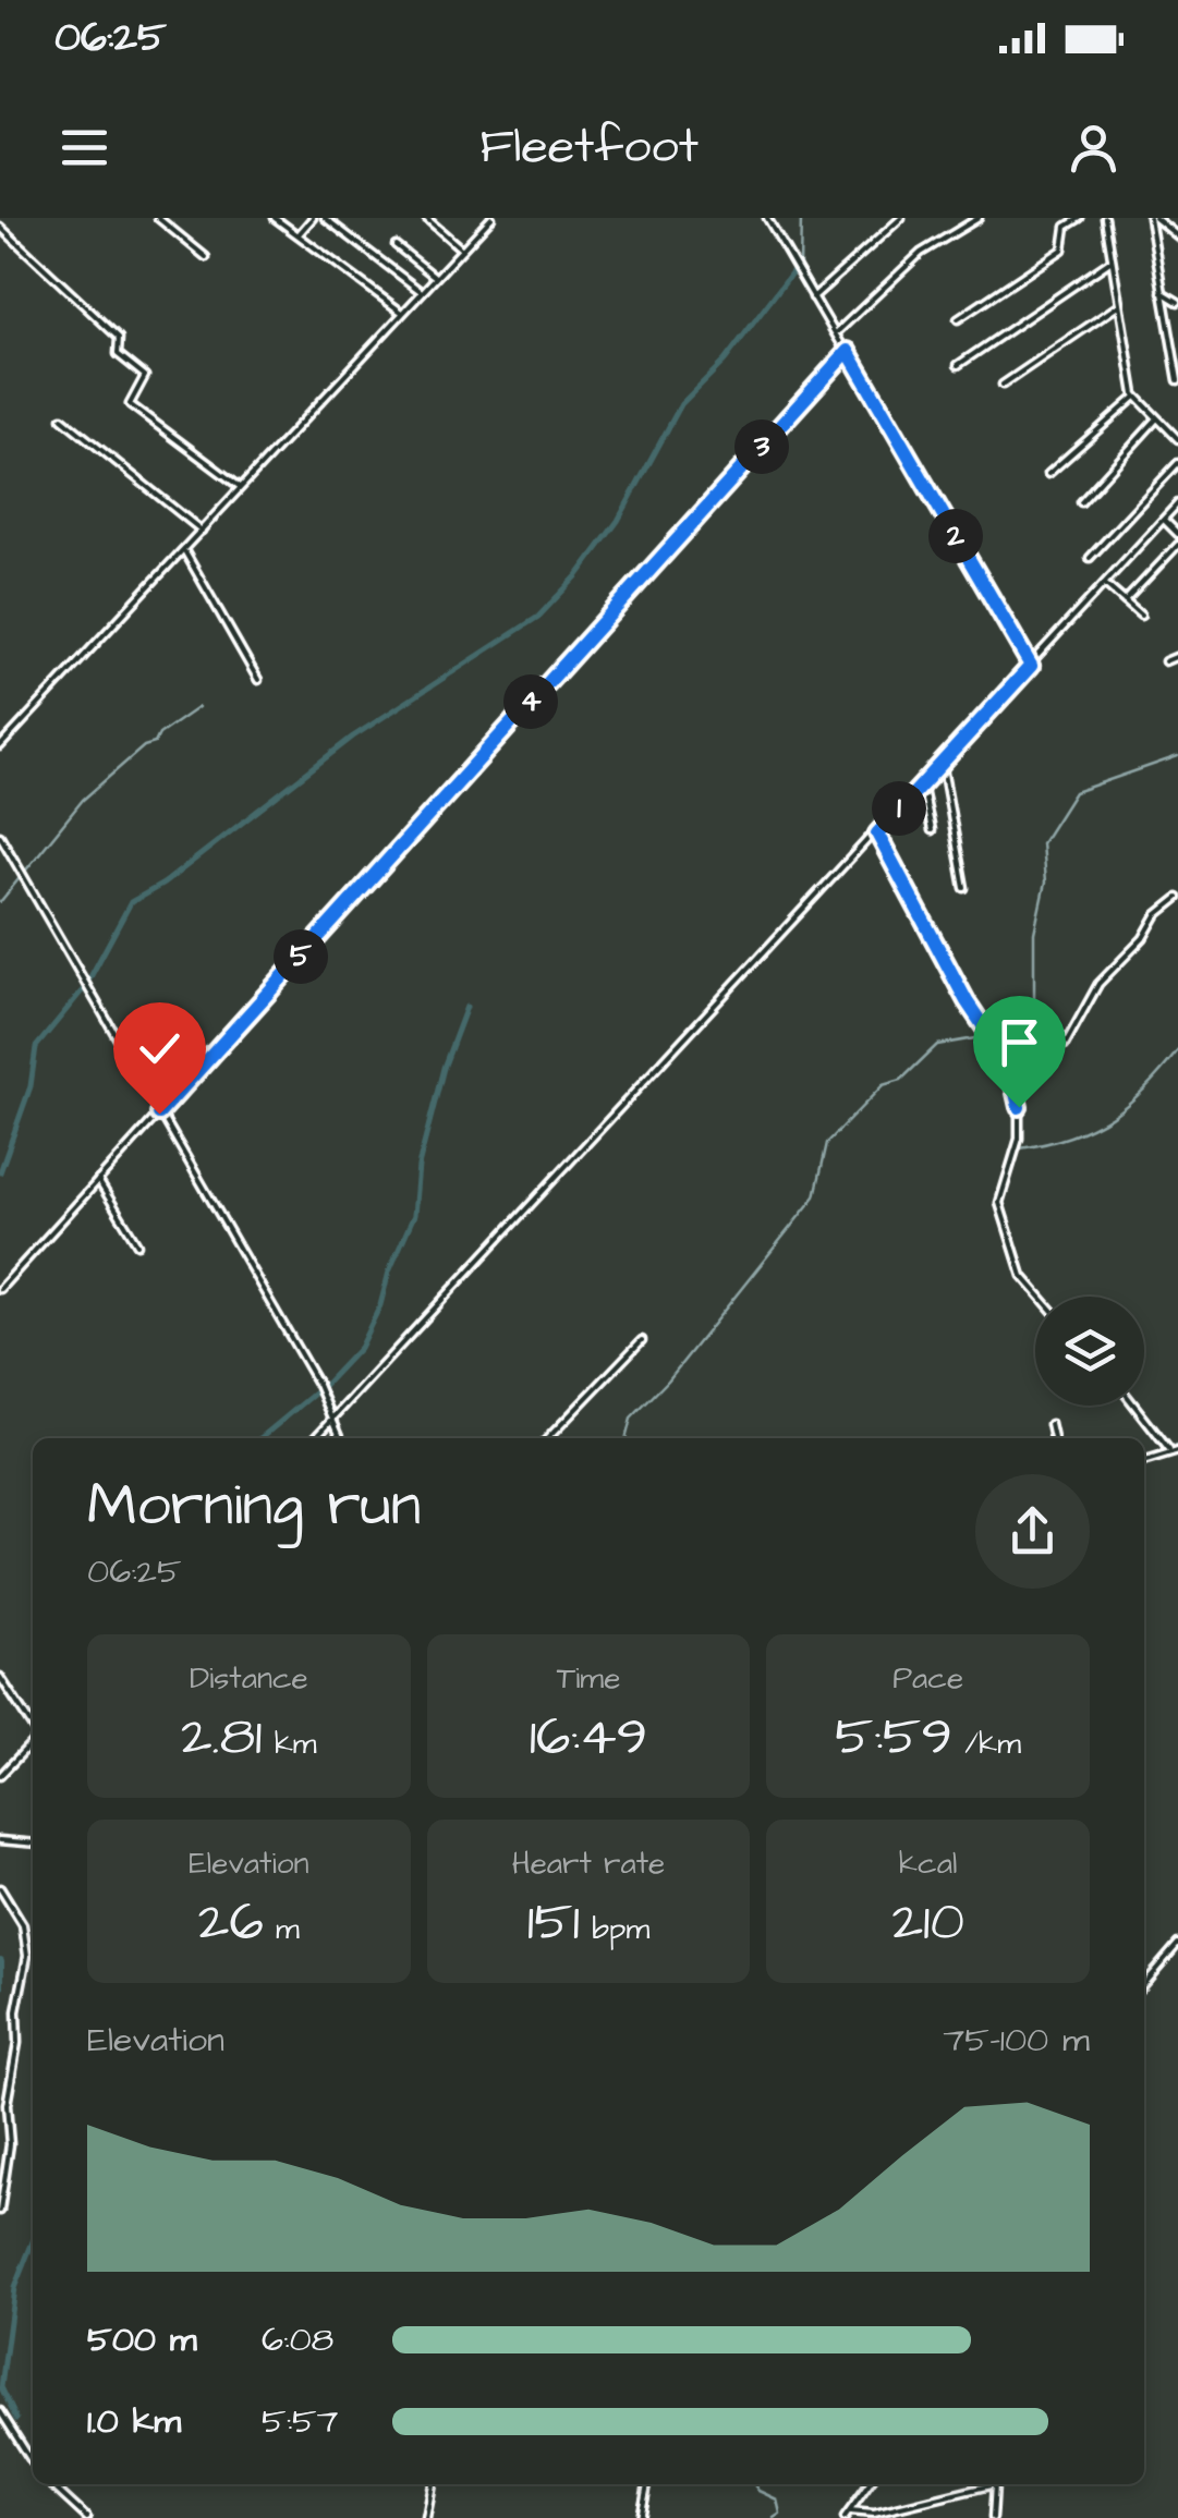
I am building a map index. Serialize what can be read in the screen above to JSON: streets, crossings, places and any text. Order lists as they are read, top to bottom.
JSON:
{
  "page": {
    "status": "06:25",
    "header": "Fleetfoot",
    "pins": [
      "3",
      "2",
      "4",
      "1",
      "5"
    ],
    "heading": ["Morning run", "06:25"],
    "stats": [
      ["Distance", "2.81 km"],
      ["Time", "16:49"],
      ["Pace", "5:59 /km"],
      ["Elevation", "26 m"],
      ["Heart rate", "151 bpm"],
      ["kcal", "210"]
    ],
    "chart": ["Elevation", "75–100 m"],
    "list": [
      {
        "name": "500 m",
        "note": "6:08"
      },
      {
        "name": "1.0 km",
        "note": "5:57"
      }
    ]
  }
}
